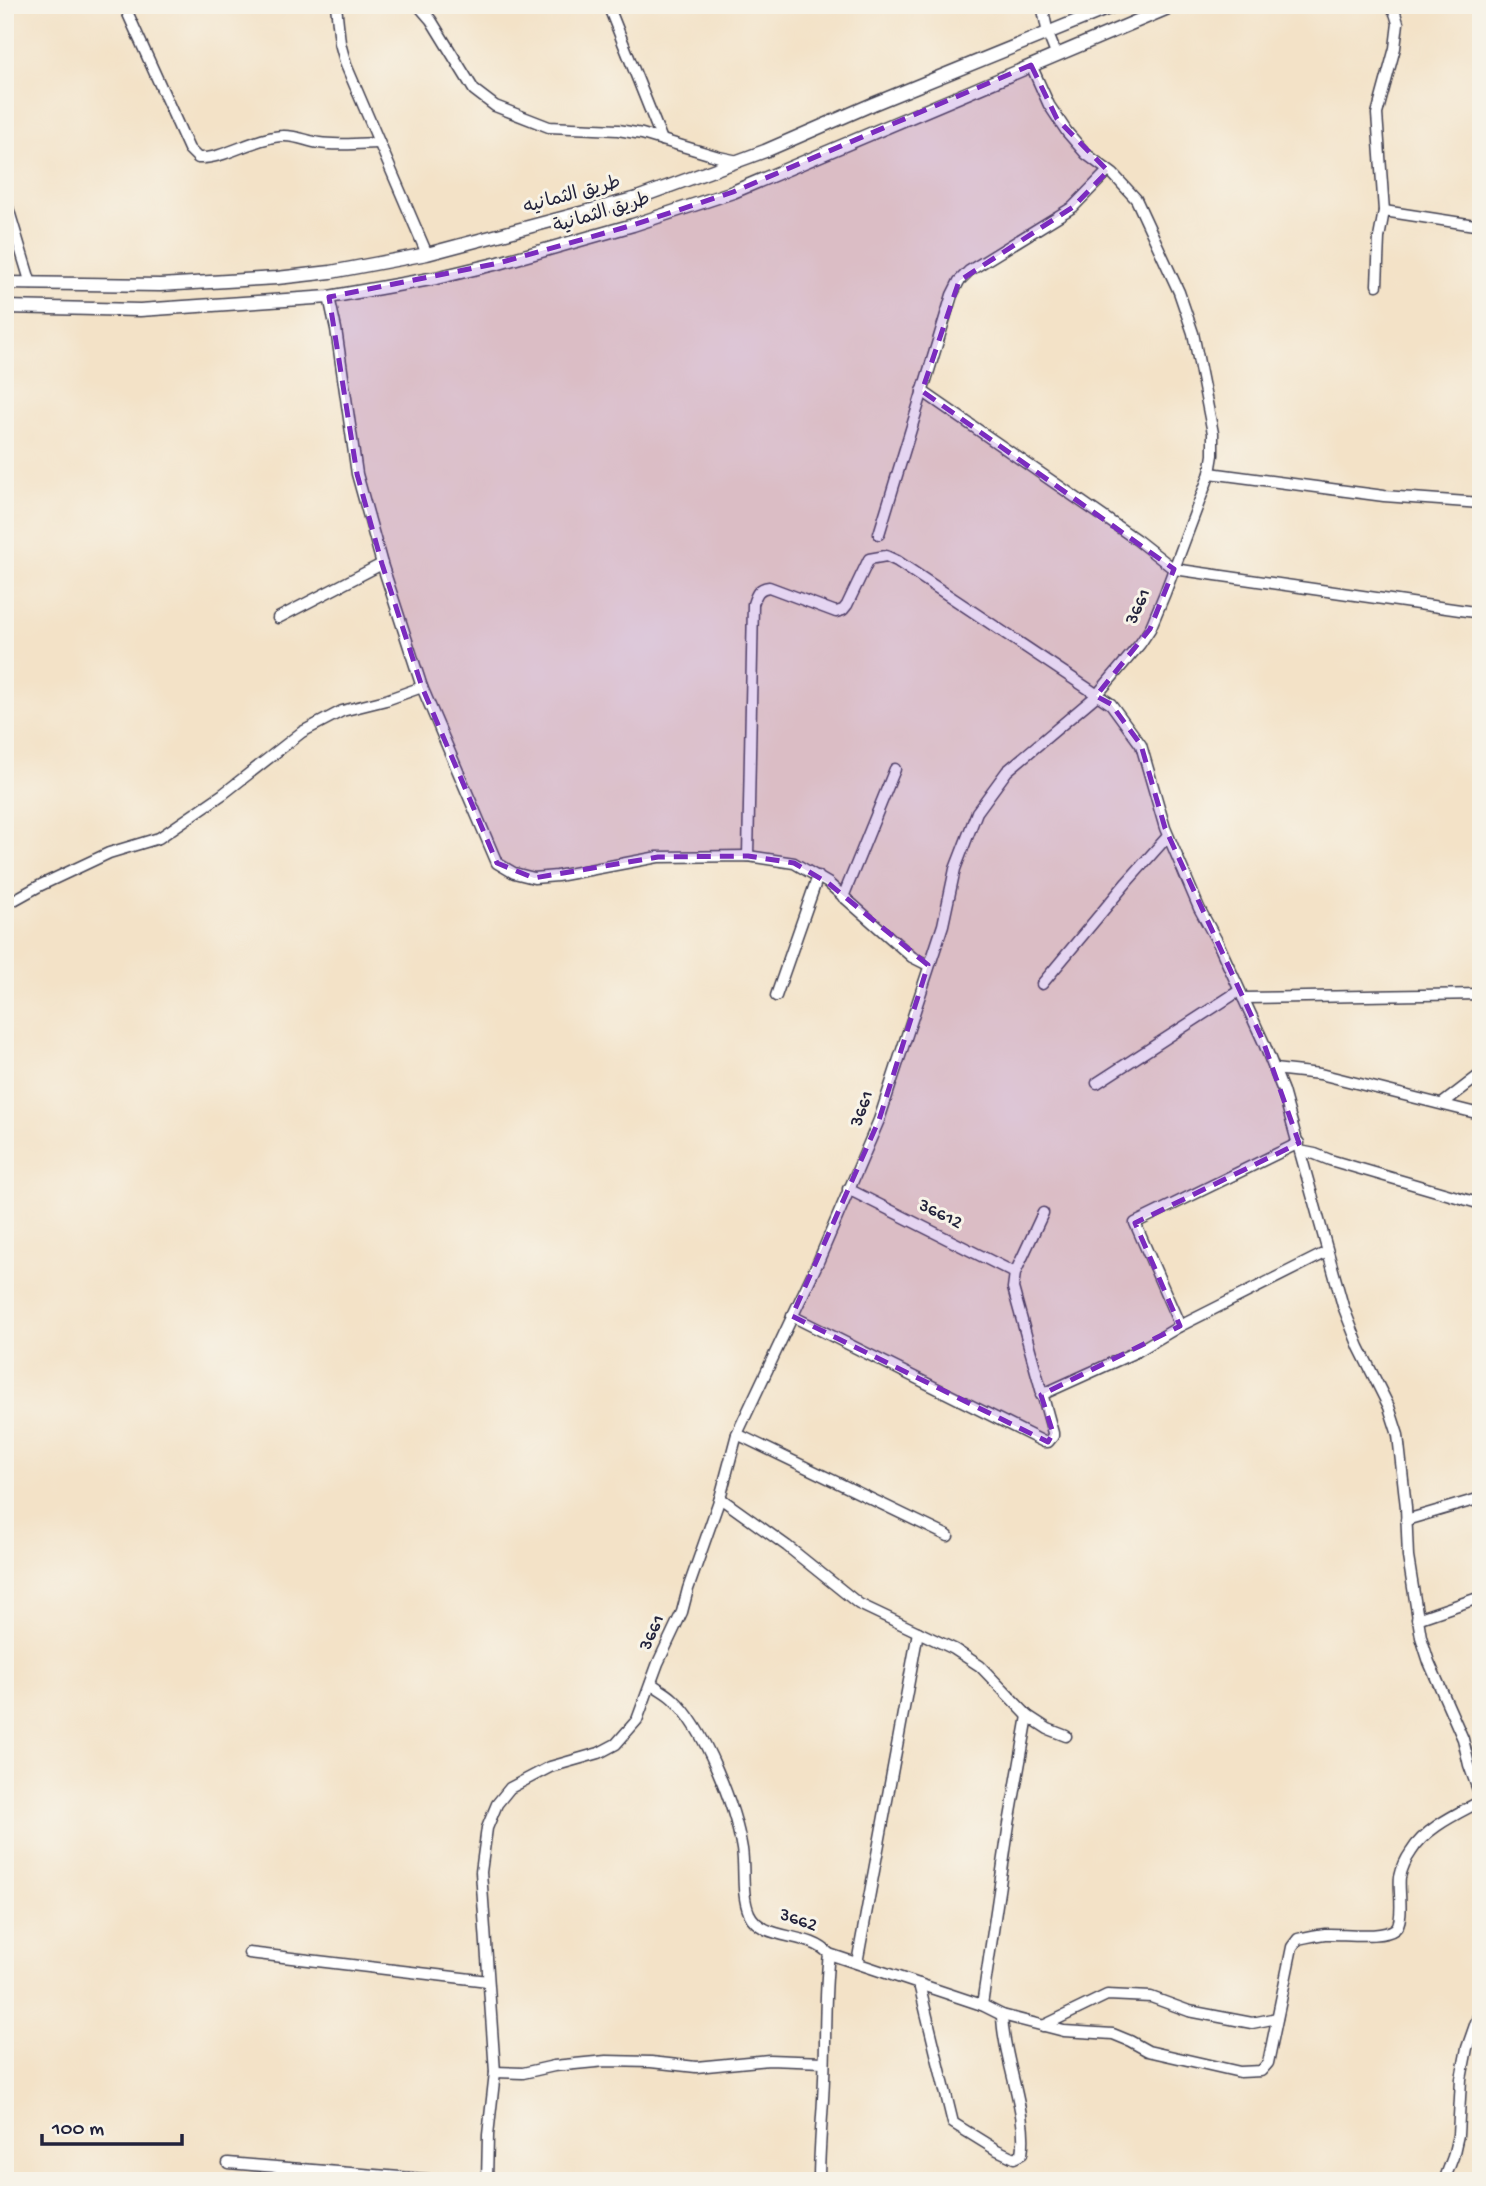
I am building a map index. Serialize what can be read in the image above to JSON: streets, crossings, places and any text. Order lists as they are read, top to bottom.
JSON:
{
  "streets": {
    "street": [
      "طريق الثمانيه",
      "طريق الثمانية",
      "3661",
      "36612",
      "3662"
    ]
  },
  "crossings": [
    ["طريق الثمانية", "3661"],
    ["3661", "36612"],
    ["3661", "3662"]
  ],
  "scale_bar": "100 m"
}
